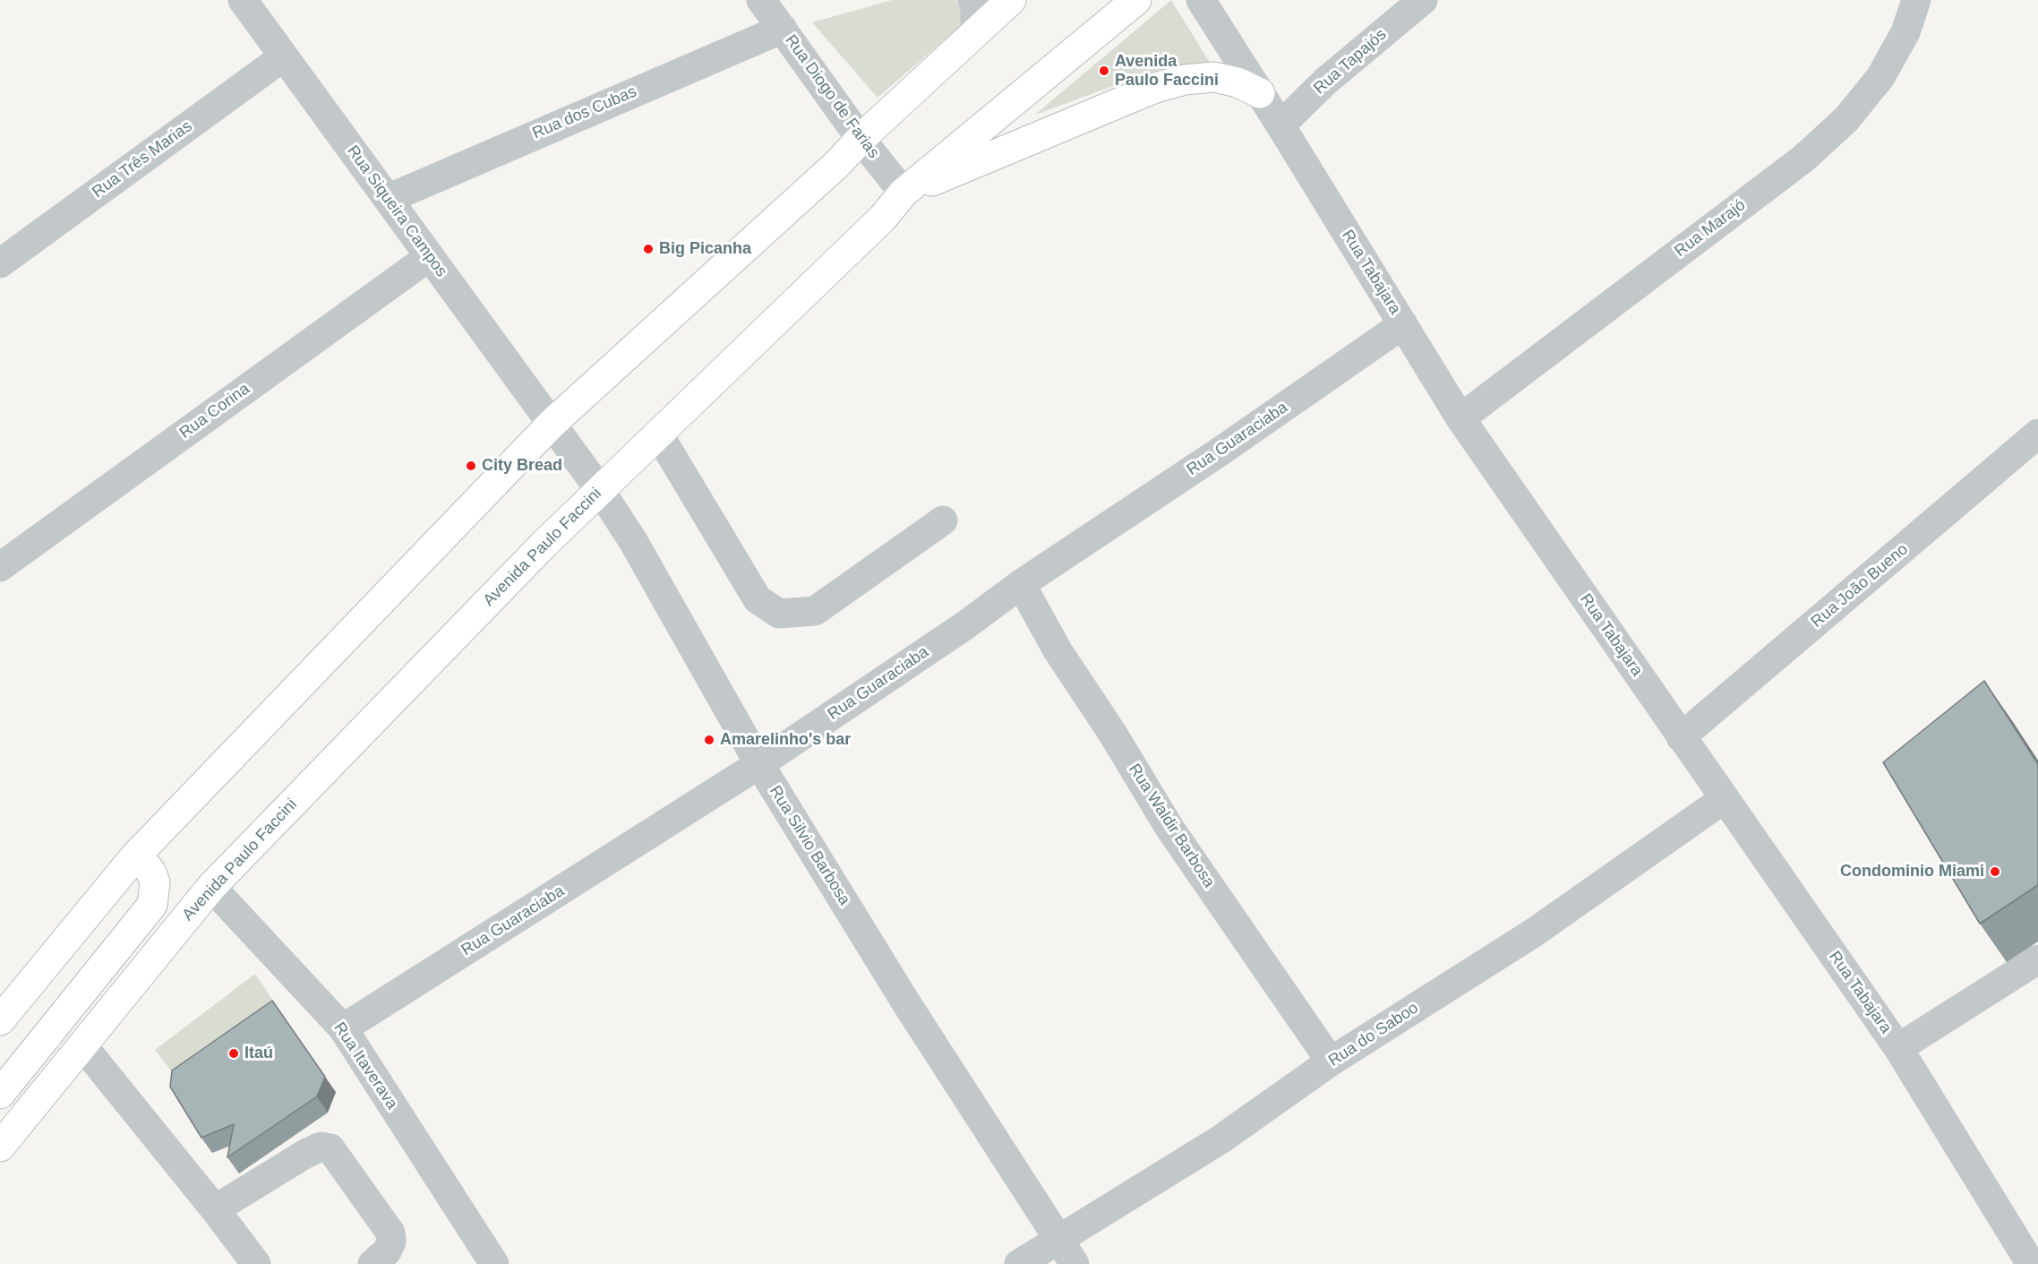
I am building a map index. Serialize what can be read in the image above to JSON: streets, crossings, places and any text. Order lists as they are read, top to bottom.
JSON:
{
  "streets": {
    "main road": ["Avenida Paulo Faccini"],
    "street": [
      "Rua Tapajós",
      "Rua Diogo de Farias",
      "Rua dos Cubas",
      "Rua Três Marias",
      "Rua Siqueira Campos",
      "Rua Marajó",
      "Rua Tabajara",
      "Rua Corina",
      "Rua Guaraciaba",
      "Rua João Bueno",
      "Rua Waldir Barbosa",
      "Rua Silvio Barbosa",
      "Rua do Saboo",
      "Rua Itaverava"
    ]
  },
  "crossings": [
    ["Rua Tapajós", "Rua Tabajara"],
    ["Rua Diogo de Farias", "Rua dos Cubas"],
    ["Rua Diogo de Farias", "Avenida Paulo Faccini"],
    ["Rua dos Cubas", "Rua Siqueira Campos"],
    ["Rua Três Marias", "Rua Siqueira Campos"],
    ["Rua Siqueira Campos", "Rua Corina"],
    ["Rua Siqueira Campos", "Rua Silvio Barbosa"],
    ["Rua Marajó", "Rua Tabajara"],
    ["Rua Tabajara", "Rua Guaraciaba"],
    ["Rua Tabajara", "Rua João Bueno"],
    ["Rua Tabajara", "Rua do Saboo"],
    ["Rua Guaraciaba", "Rua Waldir Barbosa"],
    ["Rua Guaraciaba", "Rua Silvio Barbosa"],
    ["Rua Guaraciaba", "Rua Itaverava"],
    ["Avenida Paulo Faccini", "Rua Silvio Barbosa"],
    ["Avenida Paulo Faccini", "Rua Itaverava"],
    ["Rua Waldir Barbosa", "Rua do Saboo"],
    ["Rua Silvio Barbosa", "Rua do Saboo"]
  ],
  "places": [
    "Avenida Paulo Faccini",
    "Big Picanha",
    "City Bread",
    "Amarelinho's bar",
    "Condominio Miami",
    "Itaú"
  ]
}
